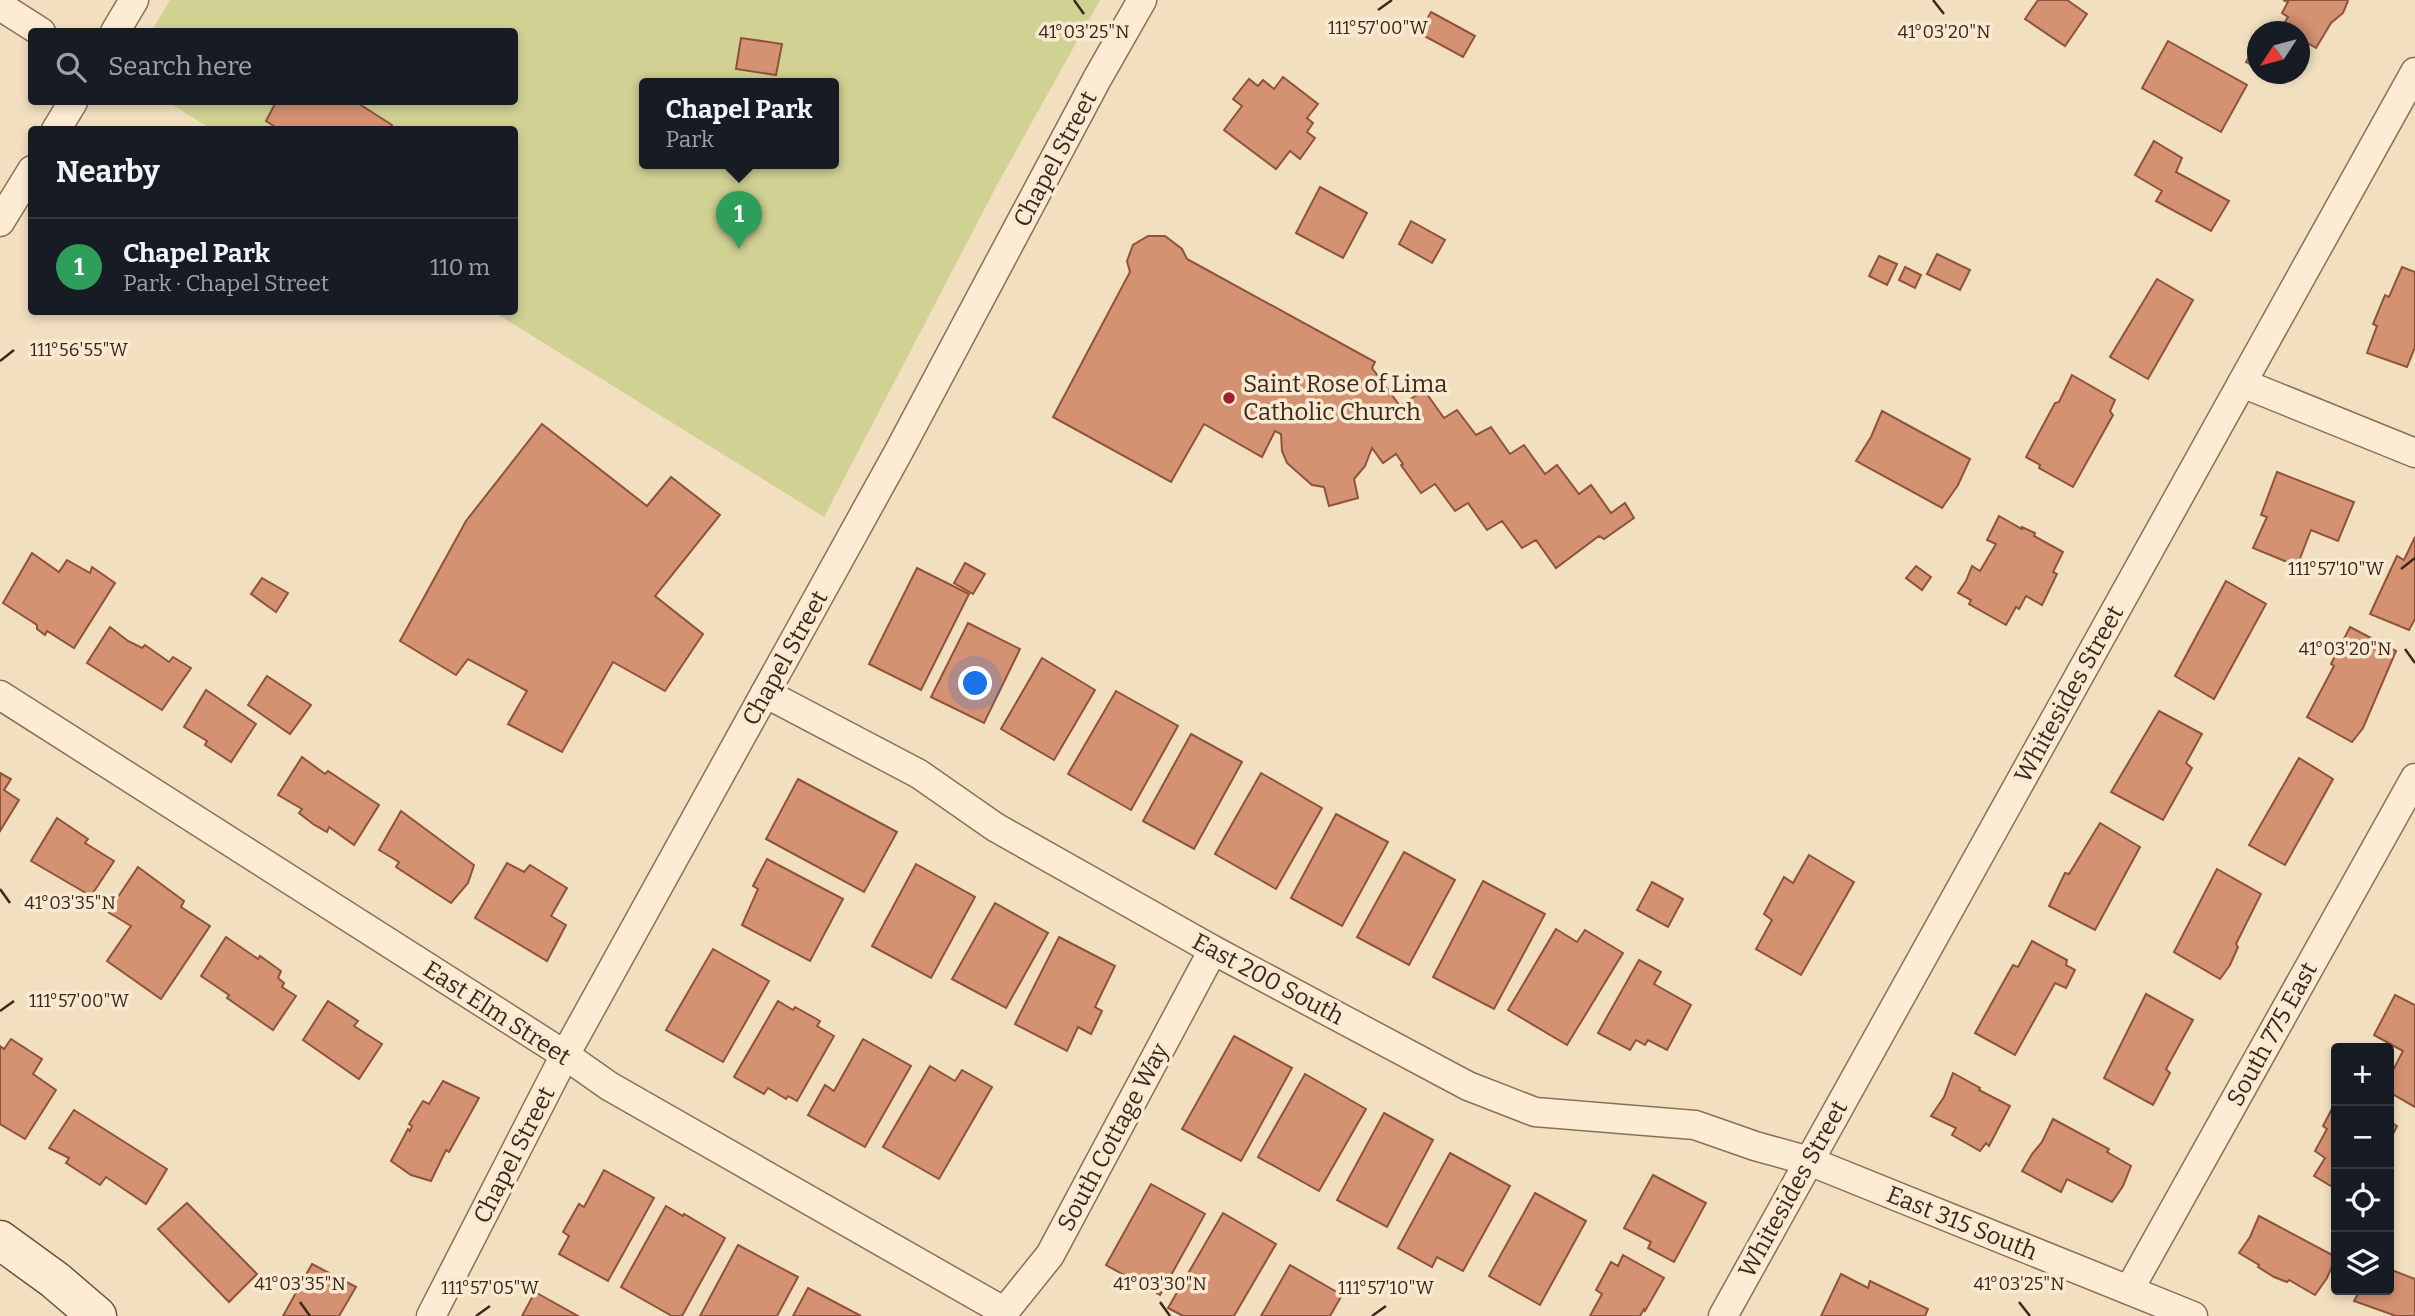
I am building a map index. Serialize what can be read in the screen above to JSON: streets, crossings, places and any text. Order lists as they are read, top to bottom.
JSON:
{
  "streets": {
    "street": [
      "Chapel Street",
      "Whitesides Street",
      "East 200 South",
      "East Elm Street",
      "South 775 East",
      "South Cottage Way",
      "East 315 South"
    ]
  },
  "crossings": [
    ["Chapel Street", "East 200 South"],
    ["Chapel Street", "East Elm Street"],
    ["Whitesides Street", "East 200 South"],
    ["Whitesides Street", "East 315 South"],
    ["East 200 South", "South Cottage Way"],
    ["East 200 South", "East 315 South"],
    ["East Elm Street", "South Cottage Way"],
    ["South 775 East", "East 315 South"]
  ],
  "places": ["Saint Rose of Lima Catholic Church"],
  "north": "bottom left",
  "page": {
    "search": "Search here",
    "popup": ["Chapel Park", "Park"],
    "heading": "Nearby",
    "pins": "1",
    "list": [
      {
        "mark": "1",
        "name": "Chapel Park",
        "note": "Park · Chapel Street",
        "value": "110 m"
      }
    ],
    "map_buttons": ["+", "−"]
  },
  "coordinates": [
    "111°57'00\"W",
    "41°03'25\"N",
    "41°03'20\"N",
    "111°56'55\"W",
    "111°57'10\"W",
    "41°03'35\"N",
    "41°03'30\"N",
    "111°57'05\"W"
  ]
}
